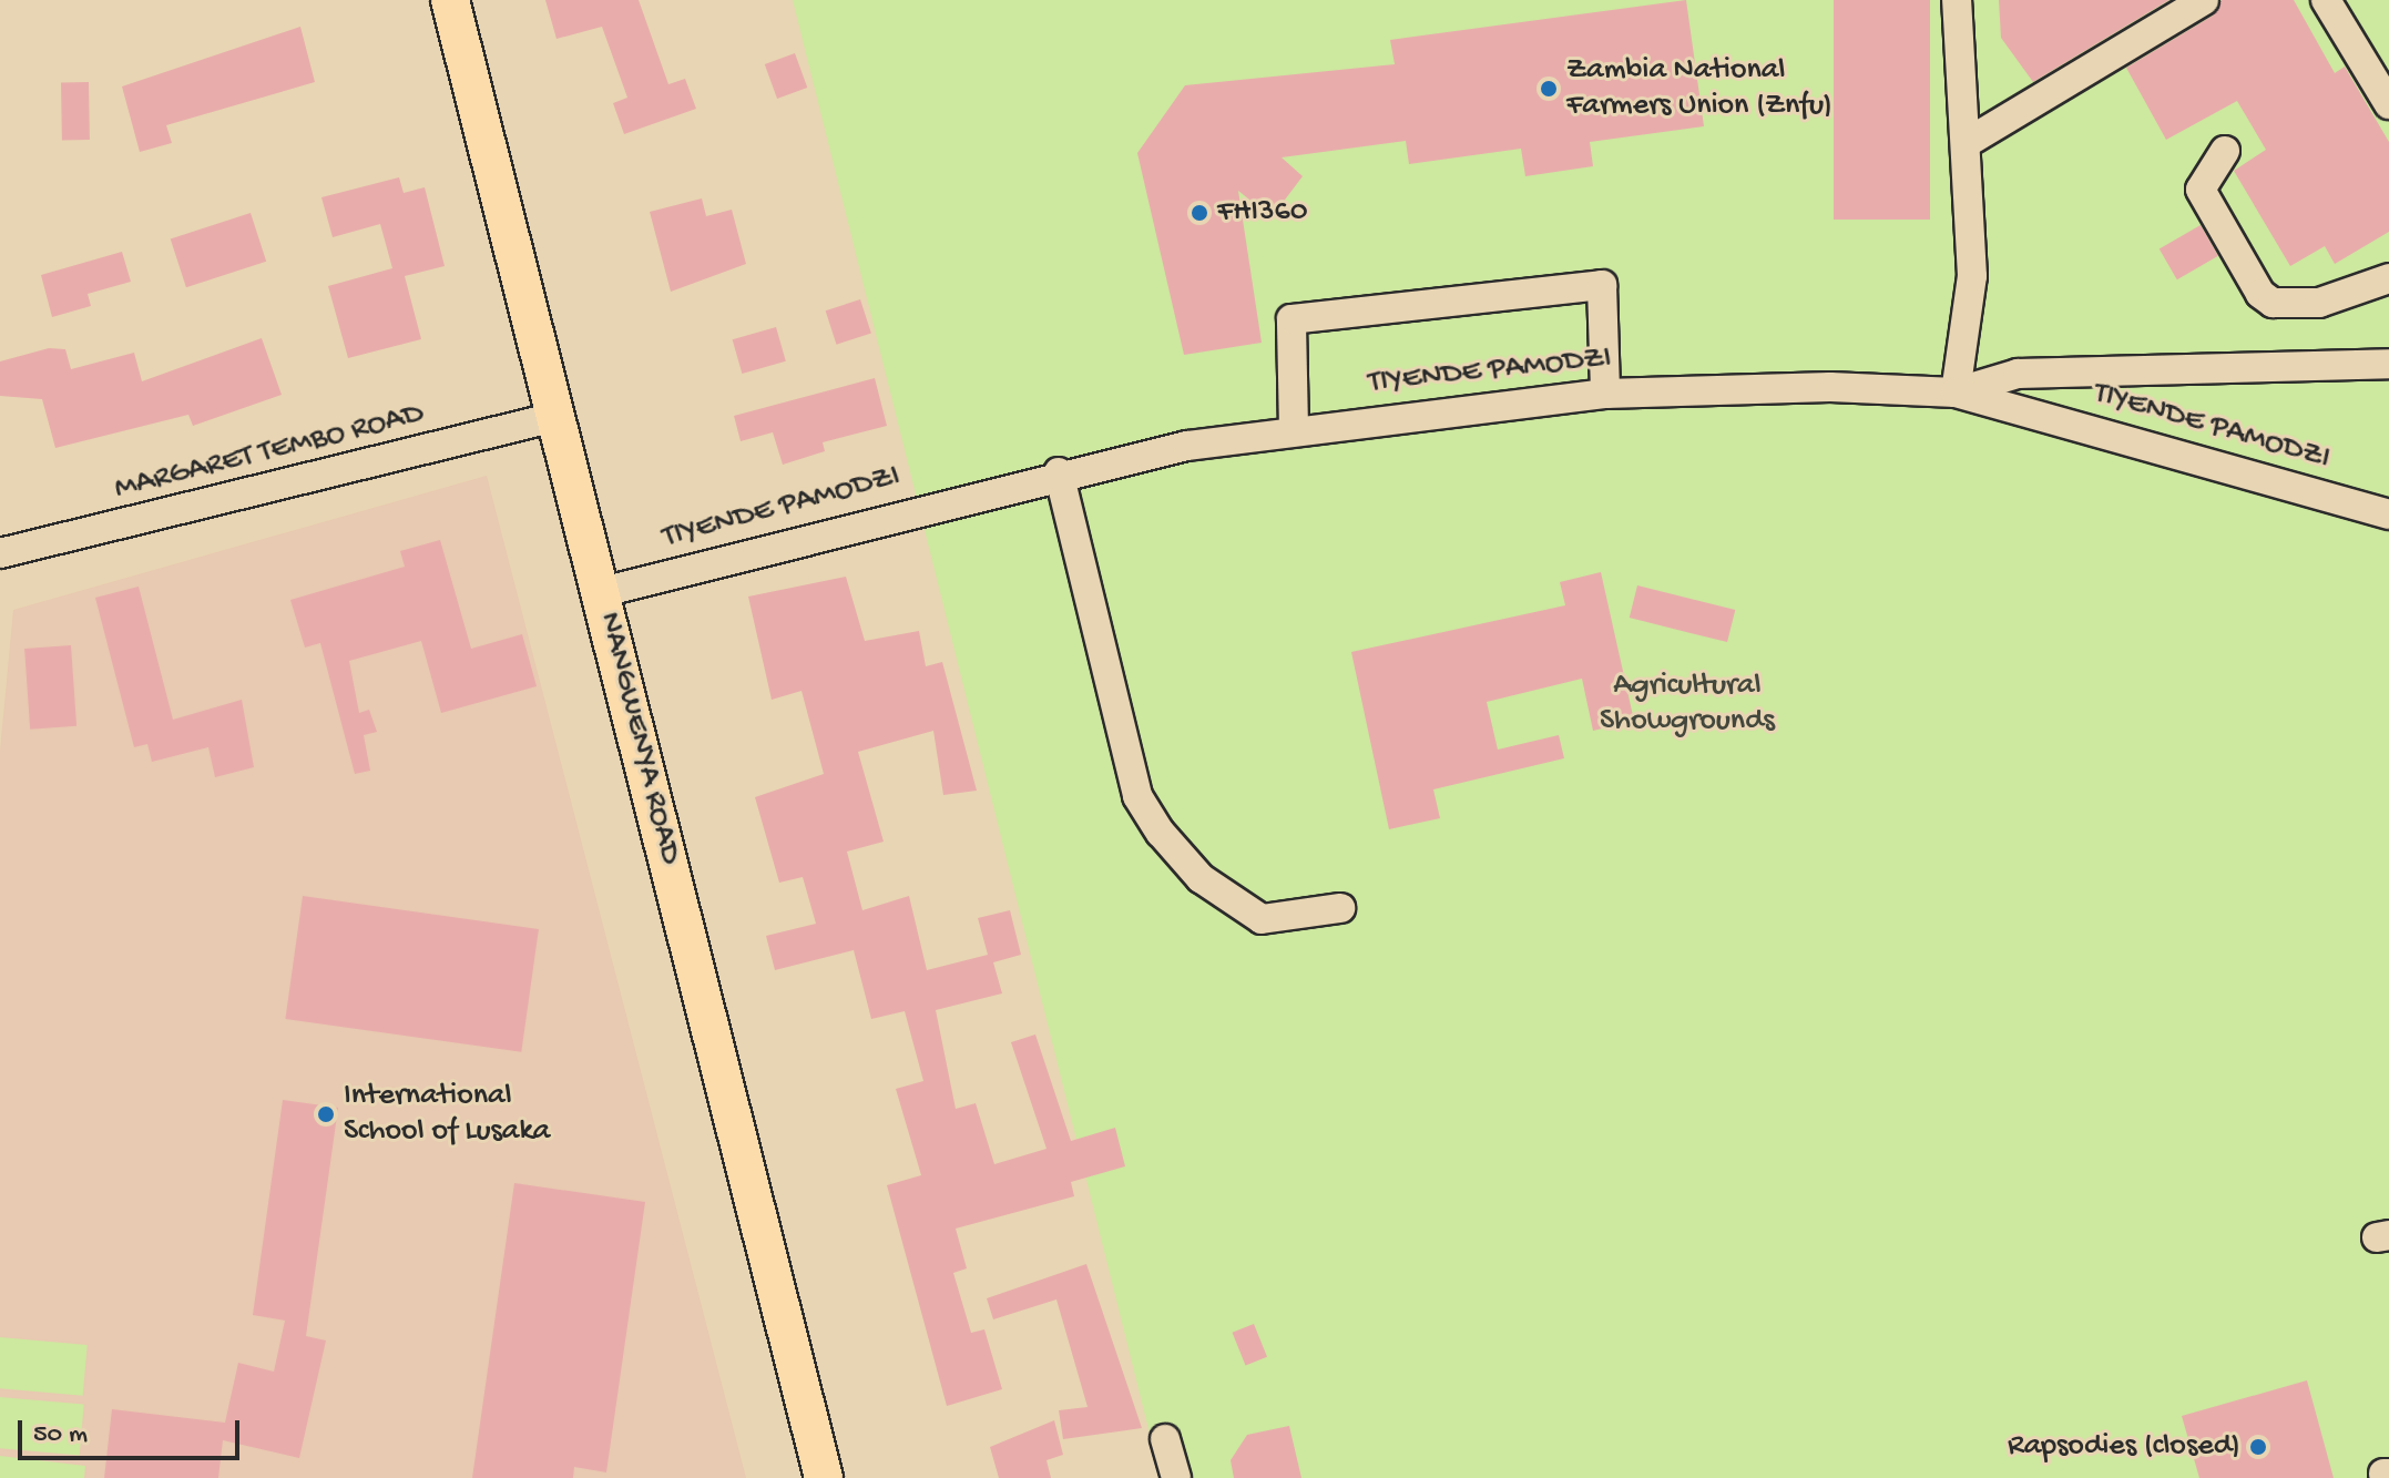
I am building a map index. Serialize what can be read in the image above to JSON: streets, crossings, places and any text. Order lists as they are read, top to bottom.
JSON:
{
  "streets": {
    "main road": ["NANGWENYA ROAD"],
    "street": ["TIYENDE PAMODZI", "MARGARET TEMBO ROAD"]
  },
  "crossings": [
    ["TIYENDE PAMODZI", "NANGWENYA ROAD"],
    ["MARGARET TEMBO ROAD", "NANGWENYA ROAD"]
  ],
  "parks": ["Agricultural Showgrounds"],
  "places": [
    "Zambia National Farmers Union (Znfu)",
    "FHI360",
    "International School of Lusaka",
    "Rapsodies (closed)"
  ],
  "scale_bar": "50 m"
}
